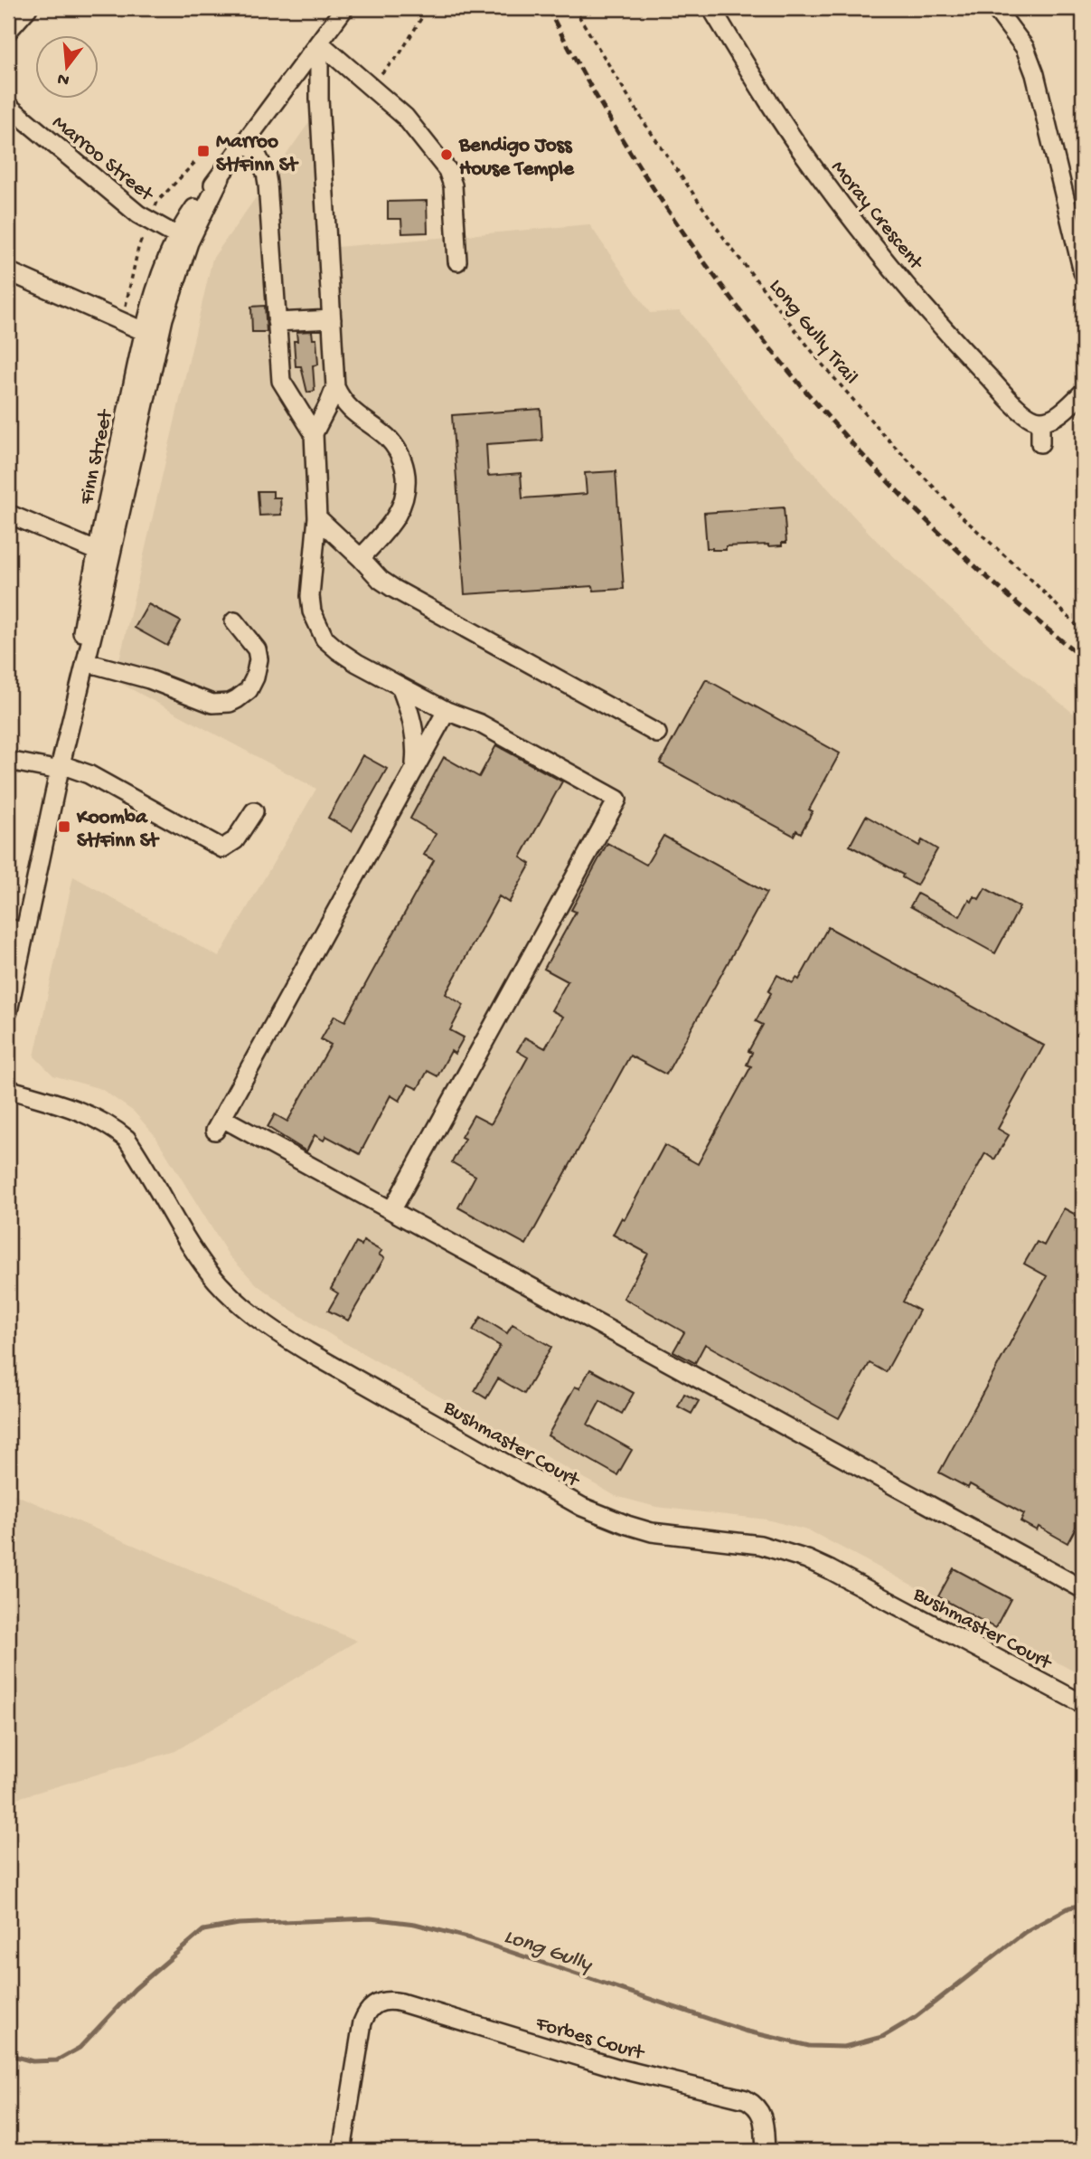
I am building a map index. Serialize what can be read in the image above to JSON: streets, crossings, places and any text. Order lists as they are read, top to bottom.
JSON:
{
  "streets": {
    "street": [
      "Marroo Street",
      "Moray Crescent",
      "Finn Street",
      "Bushmaster Court",
      "Forbes Court"
    ],
    "path": ["Long Gully Trail"]
  },
  "crossings": [
    ["Marroo Street", "Finn Street"]
  ],
  "water": ["Long Gully"],
  "places": {
    "transit": ["Marroo St/Finn St", "Koomba St/Finn St"],
    "other": ["Bendigo Joss House Temple"]
  },
  "north": "bottom"
}
